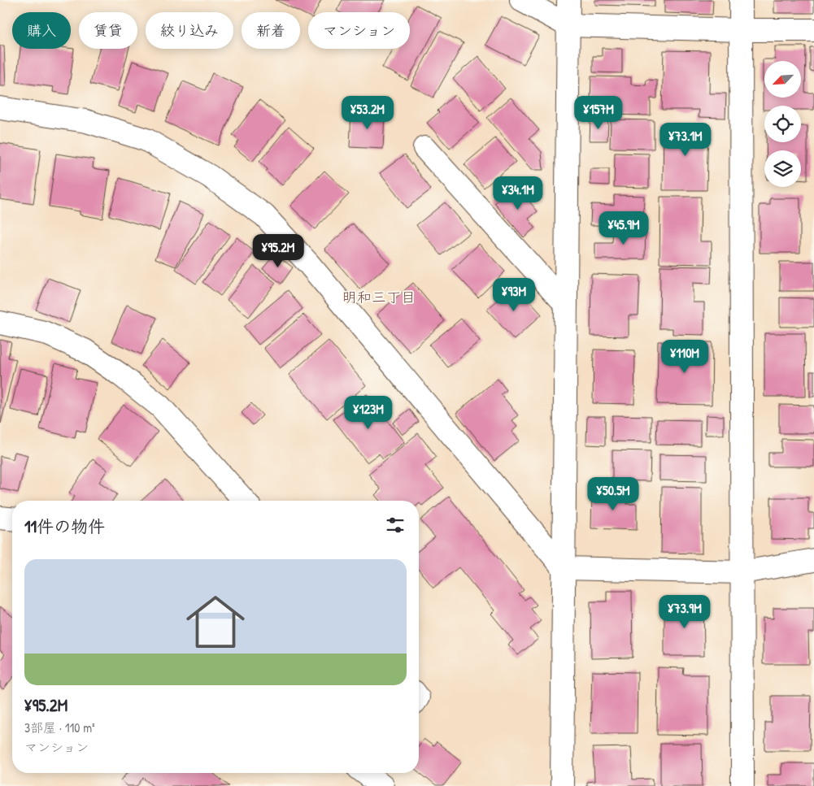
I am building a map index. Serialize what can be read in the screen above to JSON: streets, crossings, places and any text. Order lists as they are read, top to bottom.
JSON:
{
  "districts": ["明和三丁目"],
  "north": "bottom left",
  "page": {
    "chip": [
      "購入",
      "賃貸",
      "絞り込み",
      "新着",
      "マンション"
    ],
    "price": [
      "¥53.2M",
      "¥157M",
      "¥73.1M",
      "¥34.1M",
      "¥45.9M",
      "¥95.2M",
      "¥93M",
      "¥110M",
      "¥123M",
      "¥50.5M",
      "¥73.9M"
    ],
    "heading": "11件の物件",
    "list": [
      {
        "name": "¥95.2M",
        "note": "3部屋 · 110 m² · マンション"
      }
    ]
  }
}
